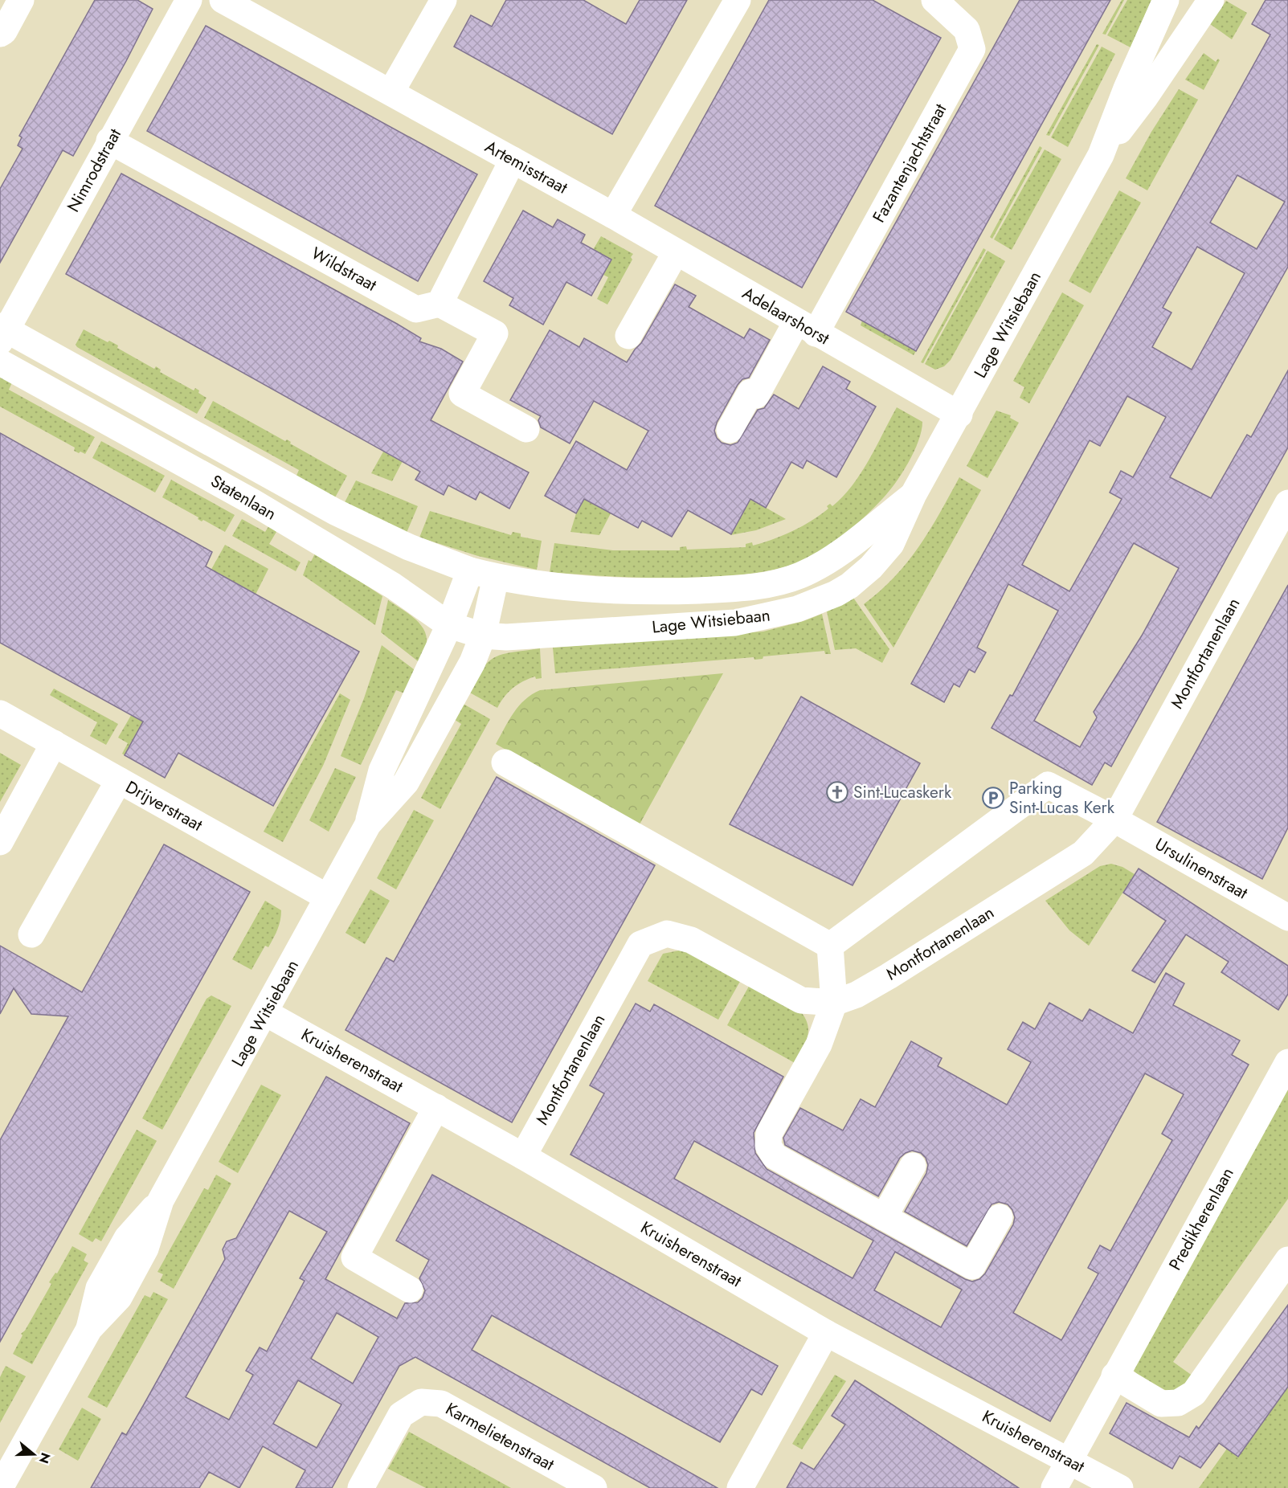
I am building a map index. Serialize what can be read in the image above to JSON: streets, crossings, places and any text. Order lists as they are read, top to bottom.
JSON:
{
  "streets": {
    "street": [
      "Fazantenjachtstraat",
      "Artemisstraat",
      "Nimrodstraat",
      "Wildstraat",
      "Adelaarshorst",
      "Lage Witsiebaan",
      "Statenlaan",
      "Montfortanenlaan",
      "Drijverstraat",
      "Ursulinenstraat",
      "Kruisherenstraat",
      "Predikherenlaan",
      "Karmelietenstraat"
    ]
  },
  "crossings": [
    ["Fazantenjachtstraat", "Adelaarshorst"],
    ["Artemisstraat", "Adelaarshorst"],
    ["Nimrodstraat", "Wildstraat"],
    ["Nimrodstraat", "Statenlaan"],
    ["Adelaarshorst", "Lage Witsiebaan"],
    ["Lage Witsiebaan", "Statenlaan"],
    ["Lage Witsiebaan", "Drijverstraat"],
    ["Lage Witsiebaan", "Kruisherenstraat"],
    ["Montfortanenlaan", "Ursulinenstraat"],
    ["Montfortanenlaan", "Kruisherenstraat"],
    ["Kruisherenstraat", "Predikherenlaan"]
  ],
  "places": {
    "church": ["Sint-Lucaskerk"],
    "parking": ["Parking Sint-Lucas Kerk"]
  },
  "north": "right"
}
